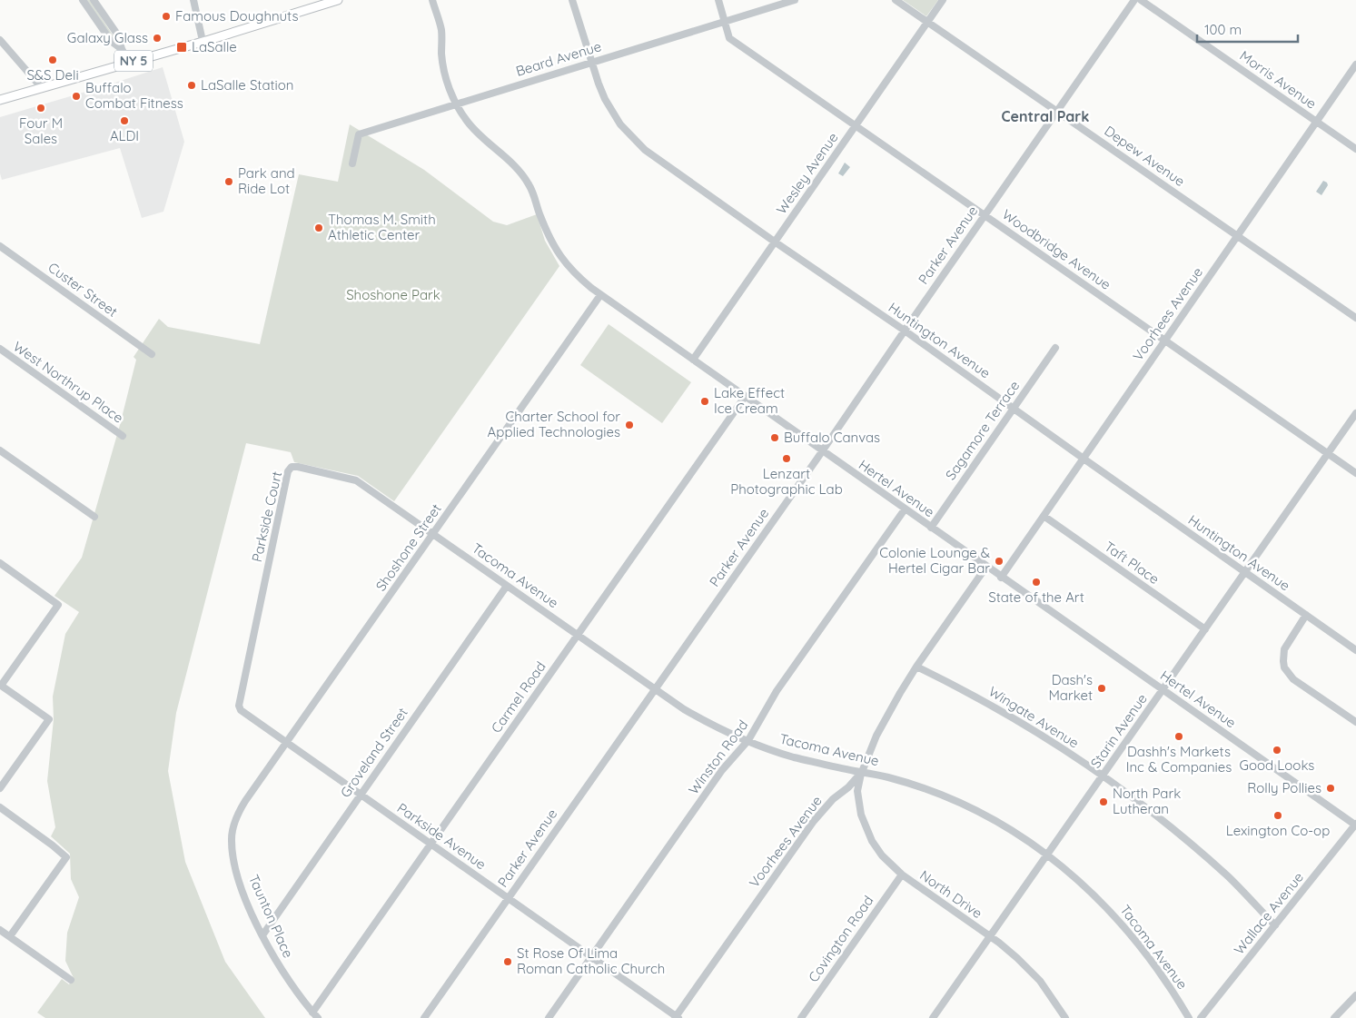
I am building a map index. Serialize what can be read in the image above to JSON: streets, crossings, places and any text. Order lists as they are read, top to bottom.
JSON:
{
  "streets": {
    "main road": ["NY 5"],
    "street": [
      "Beard Avenue",
      "Morris Avenue",
      "Depew Avenue",
      "Wesley Avenue",
      "Parker Avenue",
      "Woodbridge Avenue",
      "Custer Street",
      "Voorhees Avenue",
      "Huntington Avenue",
      "West Northrup Place",
      "Sagamore Terrace",
      "Hertel Avenue",
      "Parkside Court",
      "Shoshone Street",
      "Taft Place",
      "Tacoma Avenue",
      "Carmel Road",
      "Wingate Avenue",
      "Starin Avenue",
      "Groveland Street",
      "Winston Road",
      "Parkside Avenue",
      "North Drive",
      "Wallace Avenue",
      "Taunton Place",
      "Covington Road"
    ]
  },
  "crossings": [
    ["Beard Avenue", "Woodbridge Avenue"],
    ["Beard Avenue", "Huntington Avenue"],
    ["Beard Avenue", "Hertel Avenue"],
    ["Morris Avenue", "Voorhees Avenue"],
    ["Depew Avenue", "Wesley Avenue"],
    ["Depew Avenue", "Parker Avenue"],
    ["Depew Avenue", "Voorhees Avenue"],
    ["Wesley Avenue", "Woodbridge Avenue"],
    ["Wesley Avenue", "Huntington Avenue"],
    ["Wesley Avenue", "Hertel Avenue"],
    ["Parker Avenue", "Woodbridge Avenue"],
    ["Parker Avenue", "Huntington Avenue"],
    ["Parker Avenue", "Hertel Avenue"],
    ["Parker Avenue", "Tacoma Avenue"],
    ["Parker Avenue", "Parkside Avenue"],
    ["Woodbridge Avenue", "Voorhees Avenue"],
    ["Woodbridge Avenue", "Starin Avenue"],
    ["Voorhees Avenue", "Huntington Avenue"],
    ["Voorhees Avenue", "Hertel Avenue"],
    ["Voorhees Avenue", "Taft Place"],
    ["Voorhees Avenue", "Tacoma Avenue"],
    ["Voorhees Avenue", "Wingate Avenue"],
    ["Voorhees Avenue", "Parkside Avenue"],
    ["Voorhees Avenue", "North Drive"],
    ["Huntington Avenue", "Sagamore Terrace"],
    ["Huntington Avenue", "Starin Avenue"],
    ["Sagamore Terrace", "Hertel Avenue"],
    ["Hertel Avenue", "Shoshone Street"],
    ["Hertel Avenue", "Carmel Road"],
    ["Hertel Avenue", "Starin Avenue"],
    ["Hertel Avenue", "Winston Road"],
    ["Hertel Avenue", "Wallace Avenue"],
    ["Parkside Court", "Shoshone Street"],
    ["Parkside Court", "Tacoma Avenue"],
    ["Parkside Court", "Parkside Avenue"],
    ["Shoshone Street", "Tacoma Avenue"],
    ["Shoshone Street", "Parkside Avenue"],
    ["Shoshone Street", "Taunton Place"],
    ["Taft Place", "Starin Avenue"],
    ["Tacoma Avenue", "Carmel Road"],
    ["Tacoma Avenue", "Starin Avenue"],
    ["Tacoma Avenue", "Groveland Street"],
    ["Tacoma Avenue", "Winston Road"],
    ["Tacoma Avenue", "North Drive"],
    ["Carmel Road", "Parkside Avenue"],
    ["Carmel Road", "Taunton Place"],
    ["Wingate Avenue", "Starin Avenue"],
    ["Wingate Avenue", "Wallace Avenue"],
    ["Starin Avenue", "North Drive"],
    ["Groveland Street", "Parkside Avenue"],
    ["Groveland Street", "Taunton Place"],
    ["Winston Road", "Parkside Avenue"],
    ["North Drive", "Covington Road"]
  ],
  "districts": ["Central Park"],
  "parks": ["Shoshone Park"],
  "places": {
    "other": [
      "Famous Doughnuts",
      "Galaxy Glass",
      "S&S Deli",
      "LaSalle Station",
      "Buffalo Combat Fitness",
      "Four M Sales",
      "ALDI",
      "Park and Ride Lot",
      "Thomas M. Smith Athletic Center",
      "Lake Effect Ice Cream",
      "Charter School for Applied Technologies",
      "Buffalo Canvas",
      "Lenzart Photographic Lab",
      "Colonie Lounge & Hertel Cigar Bar",
      "State of the Art",
      "Dash's Market",
      "Dashh's Markets Inc & Companies",
      "Good Looks",
      "Rolly Pollies",
      "North Park Lutheran",
      "Lexington Co-op",
      "St Rose Of Lima Roman Catholic Church"
    ],
    "transit": ["LaSalle"]
  },
  "scale_bar": "100 m"
}
